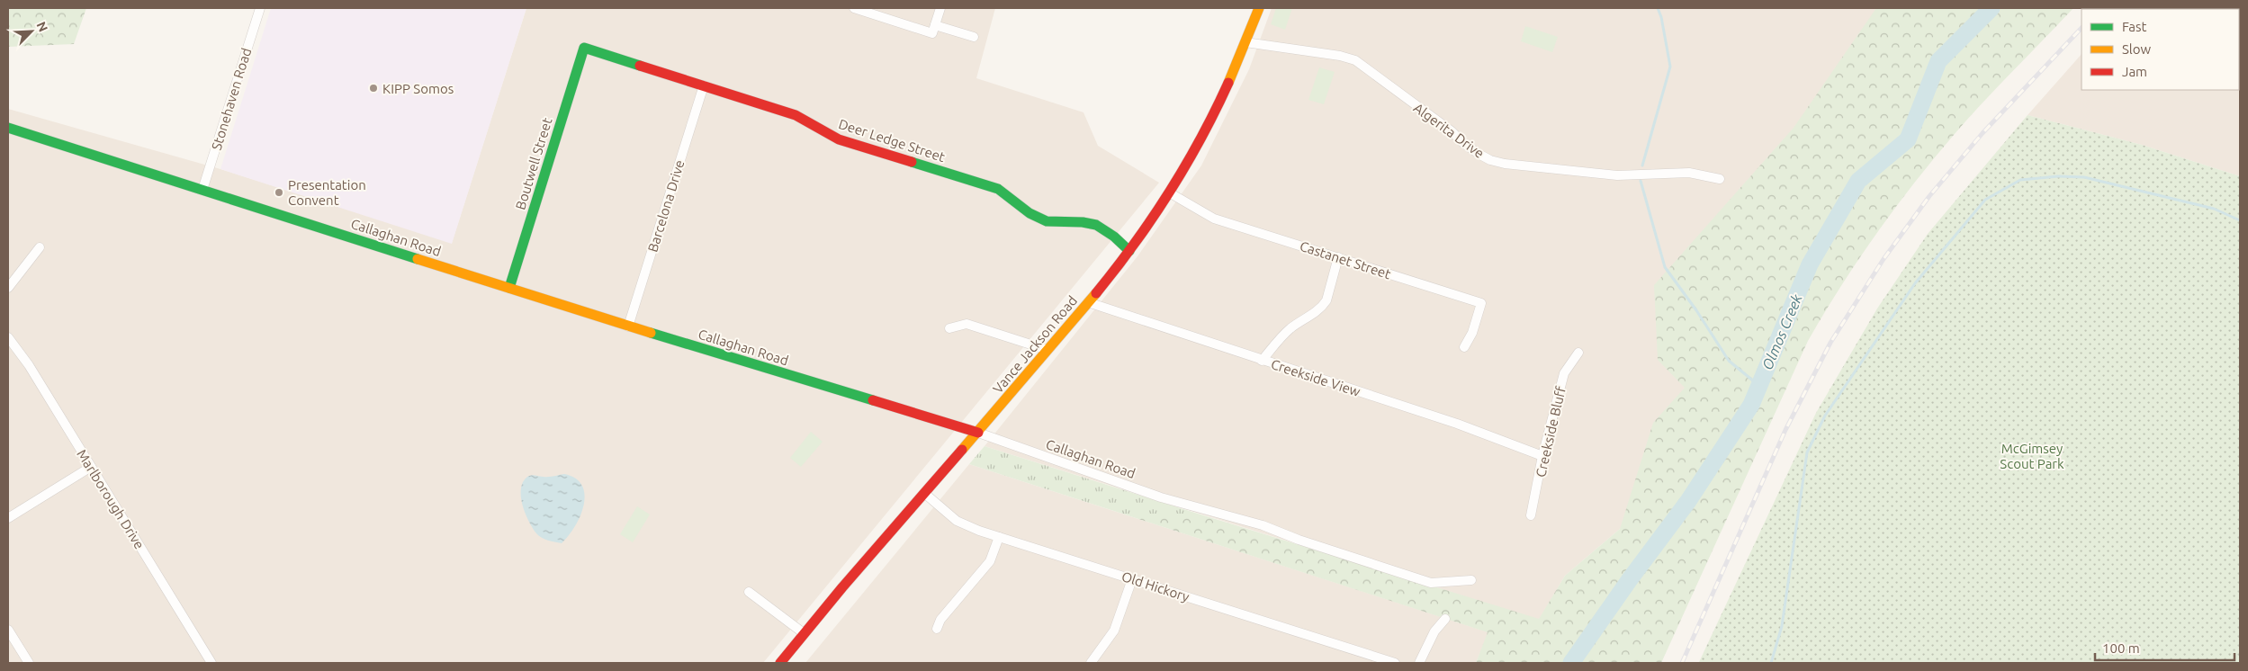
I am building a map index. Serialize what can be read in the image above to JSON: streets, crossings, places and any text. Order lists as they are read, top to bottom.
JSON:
{
  "streets": {
    "main road": [
      "Deer Ledge Street",
      "Boutwell Street",
      "Callaghan Road",
      "Vance Jackson Road"
    ],
    "street": [
      "Stonehaven Road",
      "Algerita Drive",
      "Barcelona Drive",
      "Castanet Street",
      "Creekside View",
      "Creekside Bluff",
      "Marlborough Drive",
      "Old Hickory"
    ]
  },
  "crossings": [
    ["Stonehaven Road", "Callaghan Road"],
    ["Algerita Drive", "Vance Jackson Road"],
    ["Deer Ledge Street", "Boutwell Street"],
    ["Deer Ledge Street", "Barcelona Drive"],
    ["Deer Ledge Street", "Vance Jackson Road"],
    ["Boutwell Street", "Callaghan Road"],
    ["Barcelona Drive", "Callaghan Road"],
    ["Callaghan Road", "Vance Jackson Road"],
    ["Castanet Street", "Vance Jackson Road"],
    ["Vance Jackson Road", "Creekside View"],
    ["Vance Jackson Road", "Old Hickory"],
    ["Creekside View", "Creekside Bluff"]
  ],
  "water": ["Olmos Creek"],
  "parks": ["McGimsey Scout Park"],
  "places": ["KIPP Somos", "Presentation Convent"],
  "legend": ["Fast", "Slow", "Jam"],
  "scale_bar": "100 m",
  "north": "top right"
}
